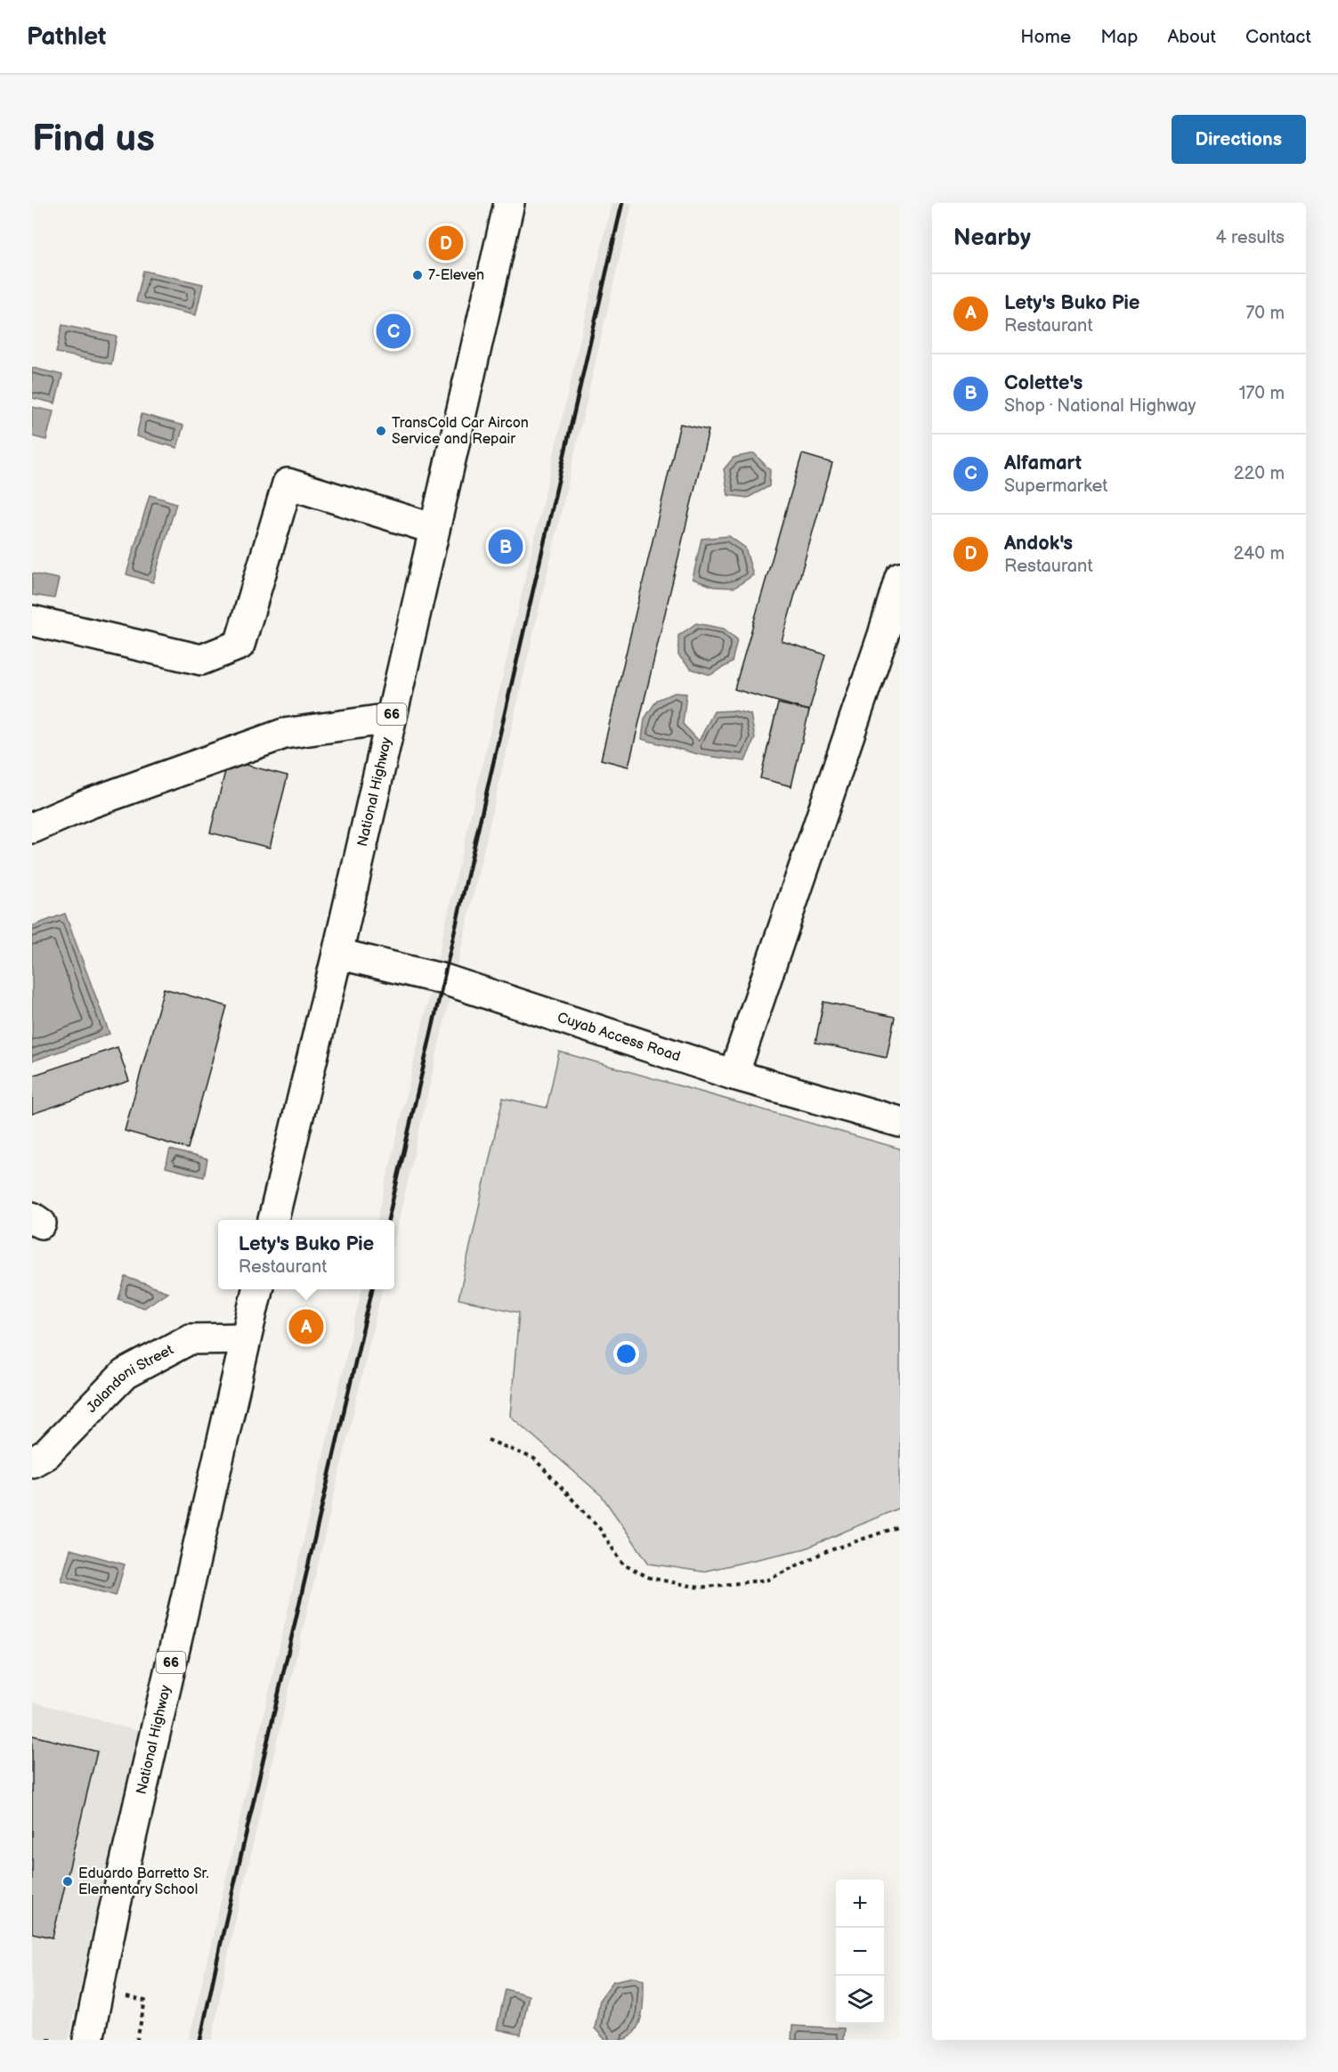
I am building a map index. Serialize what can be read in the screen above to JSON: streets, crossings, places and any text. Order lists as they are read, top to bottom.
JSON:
{
  "streets": {
    "street": [
      "66",
      "National Highway",
      "Cuyab Access Road",
      "Jalandoni Street"
    ]
  },
  "crossings": [
    ["National Highway", "Cuyab Access Road"],
    ["National Highway", "Jalandoni Street"]
  ],
  "places": ["7-Eleven", "TransCold Car Aircon Service and Repair", "Eduardo Barretto Sr. Elementary School"],
  "page": {
    "header": "Pathlet",
    "nav": [
      "Home",
      "Map",
      "About",
      "Contact"
    ],
    "buttons": "Directions",
    "title": "Find us",
    "heading": ["Nearby", "4 results"],
    "pins": [
      "D",
      "C",
      "B",
      "A"
    ],
    "list": [
      {
        "mark": "A",
        "name": "Lety's Buko Pie",
        "note": "Restaurant",
        "value": "70 m"
      },
      {
        "mark": "B",
        "name": "Colette's",
        "note": "Shop · National Highway",
        "value": "170 m"
      },
      {
        "mark": "C",
        "name": "Alfamart",
        "note": "Supermarket",
        "value": "220 m"
      },
      {
        "mark": "D",
        "name": "Andok's",
        "note": "Restaurant",
        "value": "240 m"
      }
    ],
    "popup": ["Lety's Buko Pie", "Restaurant"],
    "map_buttons": ["+", "−"]
  }
}
